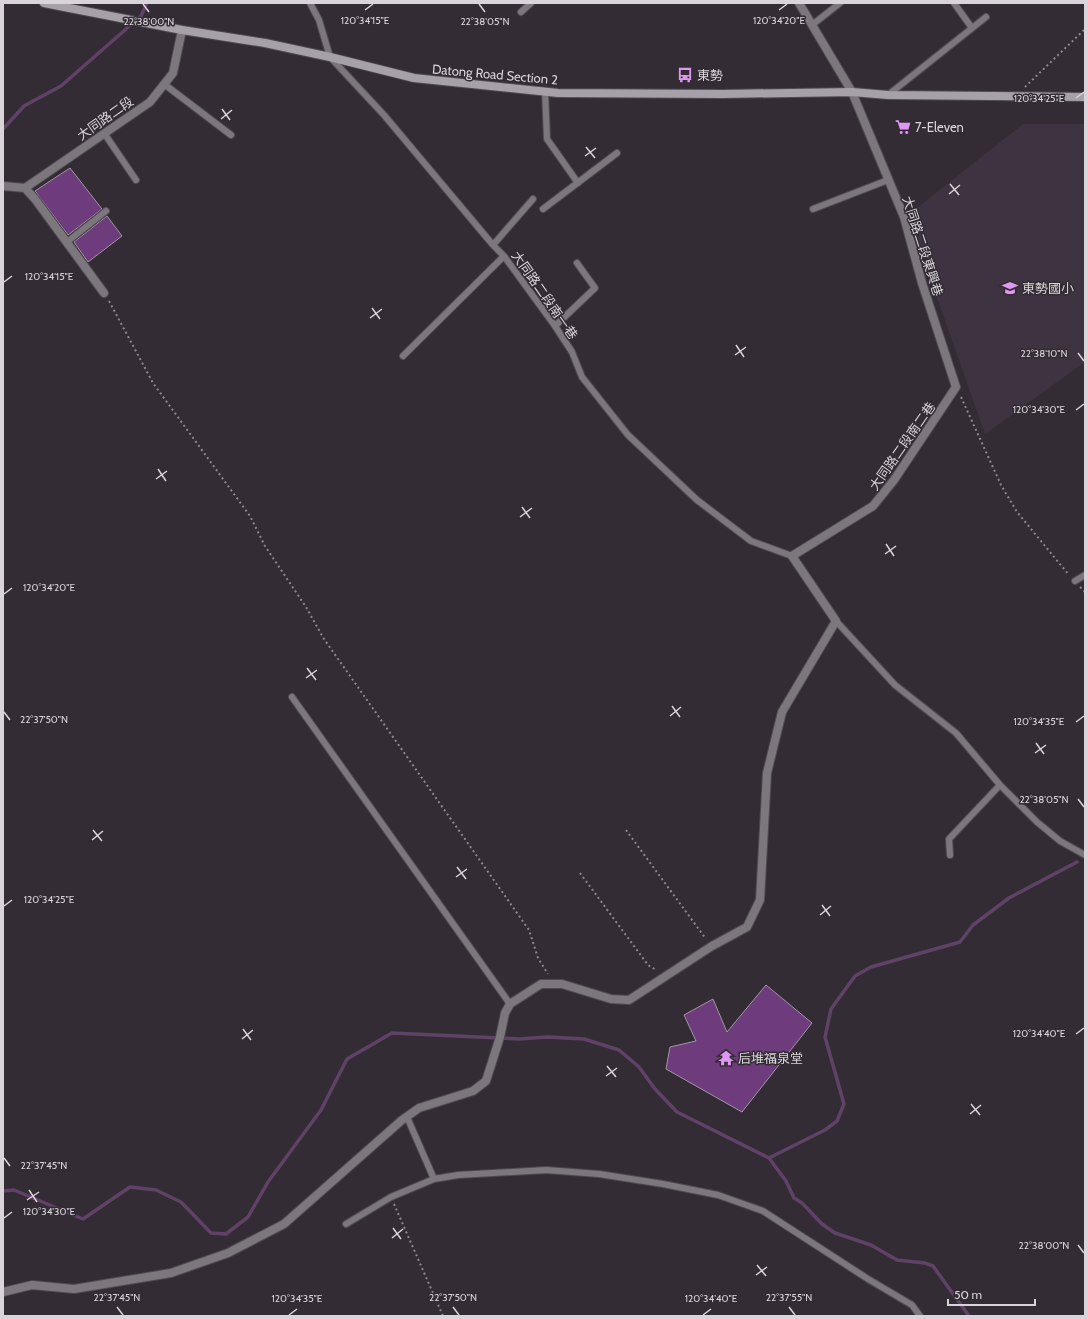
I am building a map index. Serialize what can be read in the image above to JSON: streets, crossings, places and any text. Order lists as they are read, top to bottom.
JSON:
{
  "streets": {
    "main road": ["Datong Road Section 2"],
    "street": ["大同路二段", "大同路二段東興巷", "大同路二段南二巷"],
    "lane": ["大同路二段南一巷"]
  },
  "crossings": [
    ["Datong Road Section 2", "大同路二段"],
    ["Datong Road Section 2", "大同路二段東興巷"],
    ["Datong Road Section 2", "大同路二段南一巷"],
    ["大同路二段東興巷", "大同路二段南二巷"],
    ["大同路二段南一巷", "大同路二段南二巷"]
  ],
  "places": {
    "bus stop": ["東勢"],
    "supermarket": ["7-Eleven"],
    "school or university": ["東勢國小"],
    "temple": ["后堆福泉堂"]
  },
  "scale_bar": "50 m",
  "coordinates": [
    "120°34'15\"E",
    "120°34'20\"E",
    "22°38'00\"N",
    "22°38'05\"N",
    "120°34'25\"E",
    "22°38'10\"N",
    "120°34'30\"E",
    "22°37'50\"N",
    "120°34'35\"E",
    "120°34'40\"E",
    "22°37'45\"N",
    "22°37'55\"N"
  ]
}
